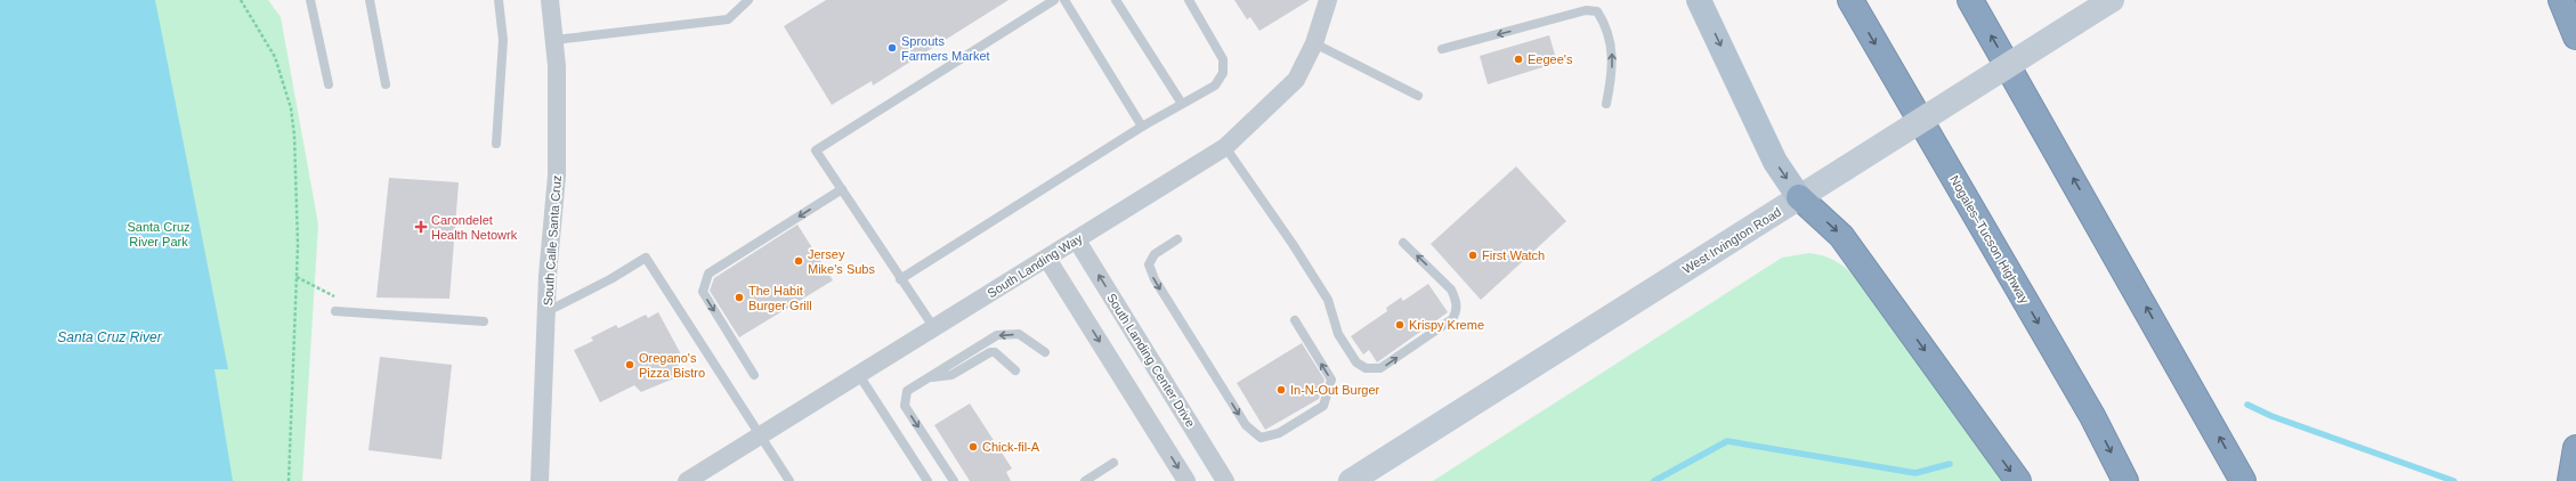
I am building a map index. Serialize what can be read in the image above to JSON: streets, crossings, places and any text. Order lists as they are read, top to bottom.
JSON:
{
  "streets": {
    "highway": ["Nogales–Tucson Highway"],
    "main road": ["West Irvington Road"],
    "street": ["South Calle Santa Cruz", "South Landing Way", "South Landing Center Drive"]
  },
  "crossings": [
    ["South Landing Way", "South Landing Center Drive"]
  ],
  "water": ["Santa Cruz River"],
  "parks": ["Santa Cruz River Park"],
  "places": {
    "other": [
      "Sprouts Farmers Market",
      "Eegee's",
      "First Watch",
      "Jersey Mike's Subs",
      "The Habit Burger Grill",
      "Krispy Kreme",
      "Oregano's Pizza Bistro",
      "In-N-Out Burger",
      "Chick-fil-A"
    ],
    "health": ["Carondelet Health Netowrk"]
  }
}
